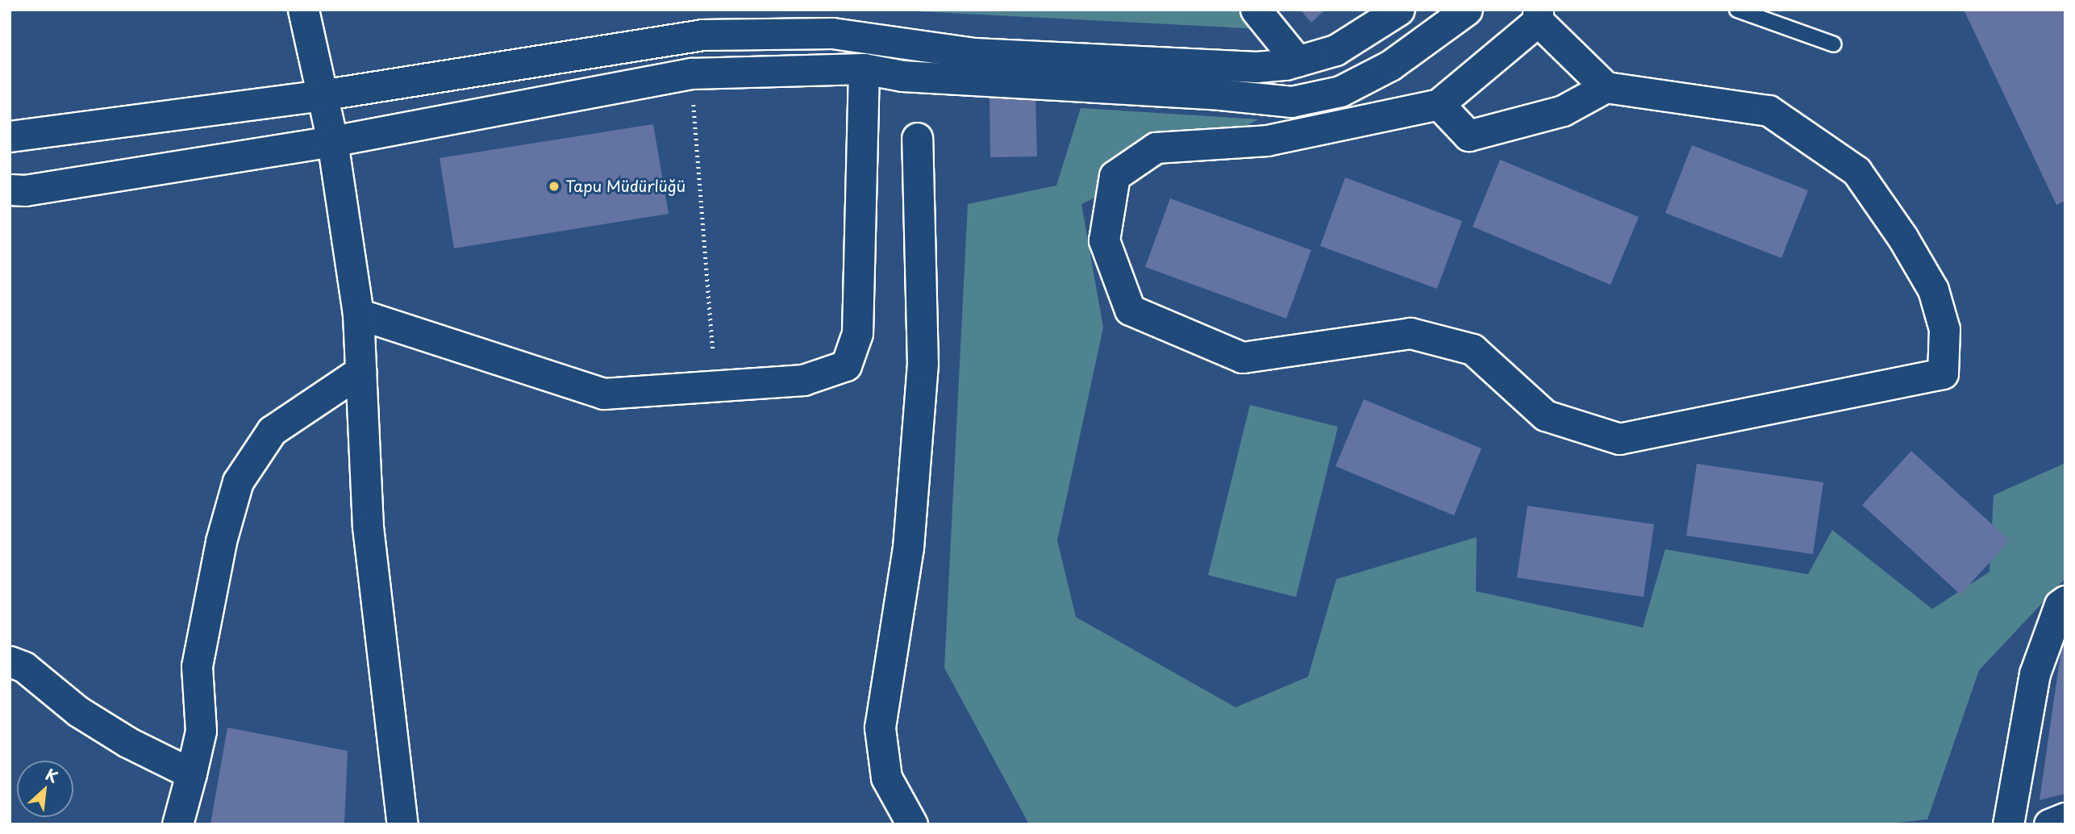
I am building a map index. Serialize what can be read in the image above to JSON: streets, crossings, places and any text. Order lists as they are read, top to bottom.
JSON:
{
  "places": ["Tapu Müdürlüğü"],
  "north": "top right"
}
